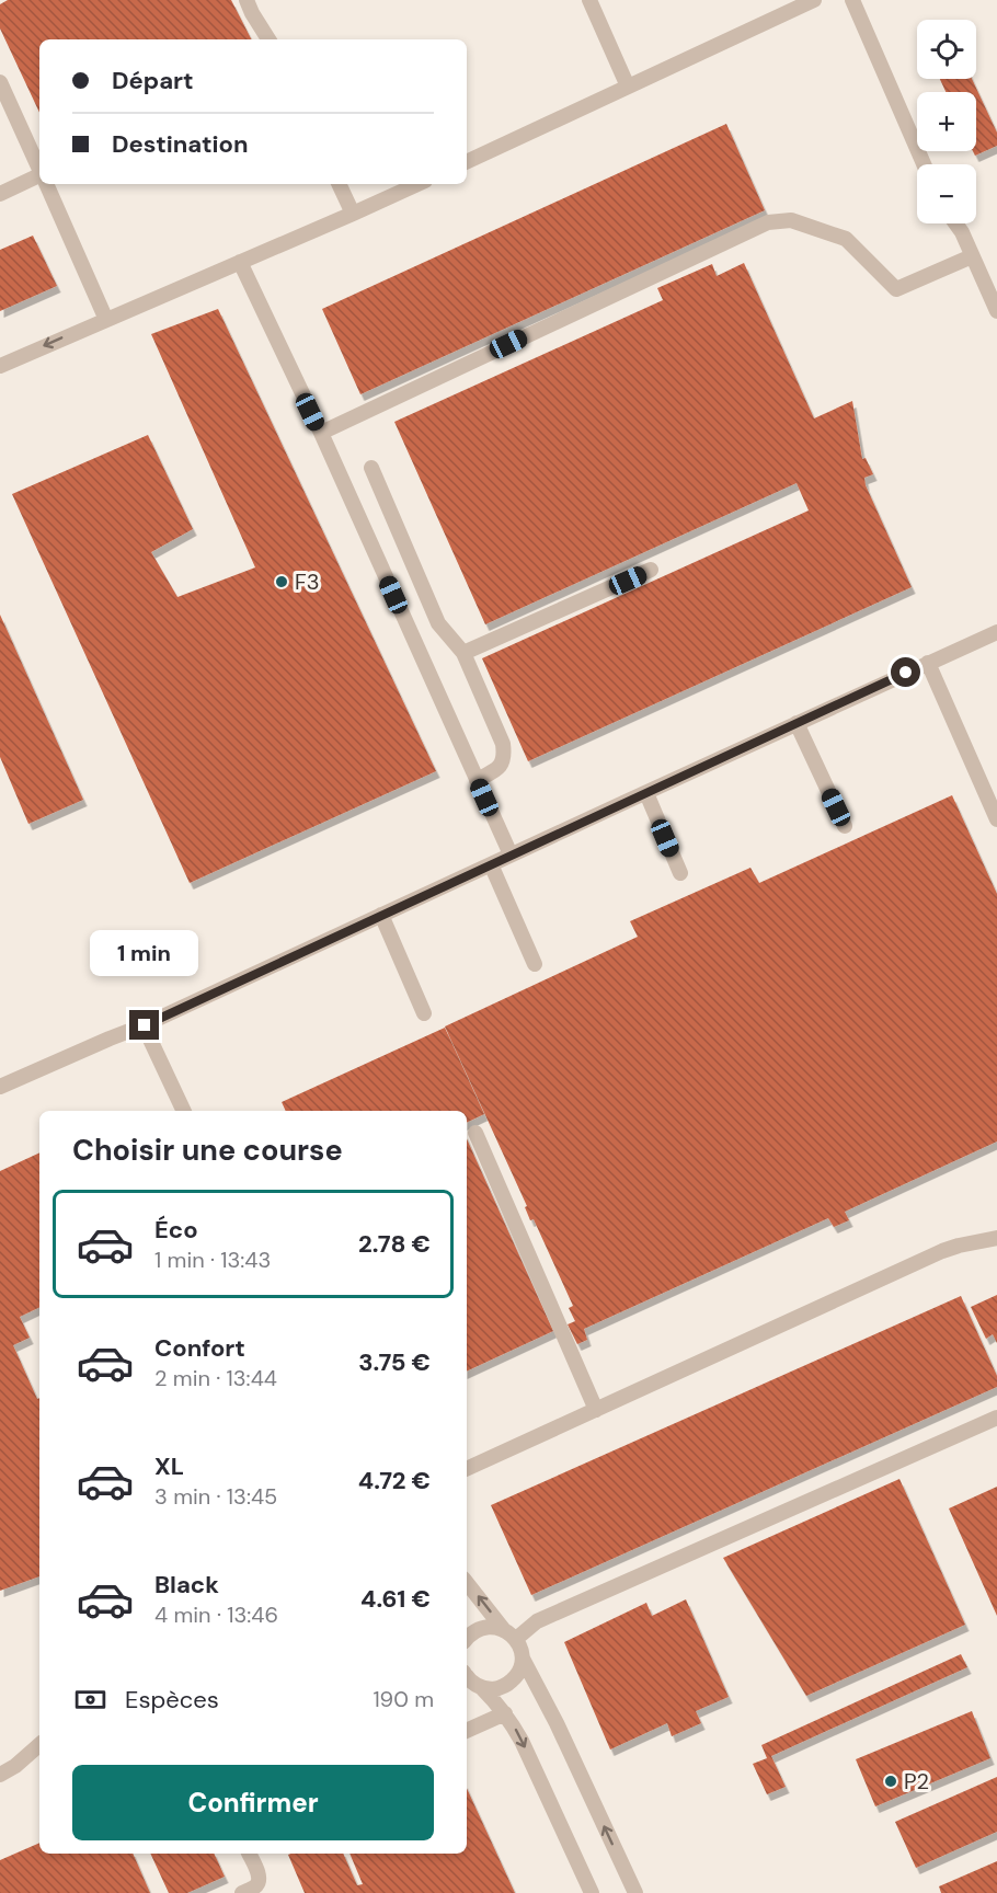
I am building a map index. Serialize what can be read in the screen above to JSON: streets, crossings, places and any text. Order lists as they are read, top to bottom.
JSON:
{
  "places": ["F3", "P2"],
  "page": {
    "map_buttons": ["+", "−"],
    "banner": ["Départ", "Destination"],
    "bubble": "1 min",
    "heading": "Choisir une course",
    "list": [
      {
        "name": "Éco",
        "note": "1 min · 13:43",
        "value": "2.78 €"
      },
      {
        "name": "Confort",
        "note": "2 min · 13:44",
        "value": "3.75 €"
      },
      {
        "name": "XL",
        "note": "3 min · 13:45",
        "value": "4.72 €"
      },
      {
        "name": "Black",
        "note": "4 min · 13:46",
        "value": "4.61 €"
      }
    ],
    "pay": ["Espèces", "190 m"],
    "buttons": "Confirmer"
  }
}
